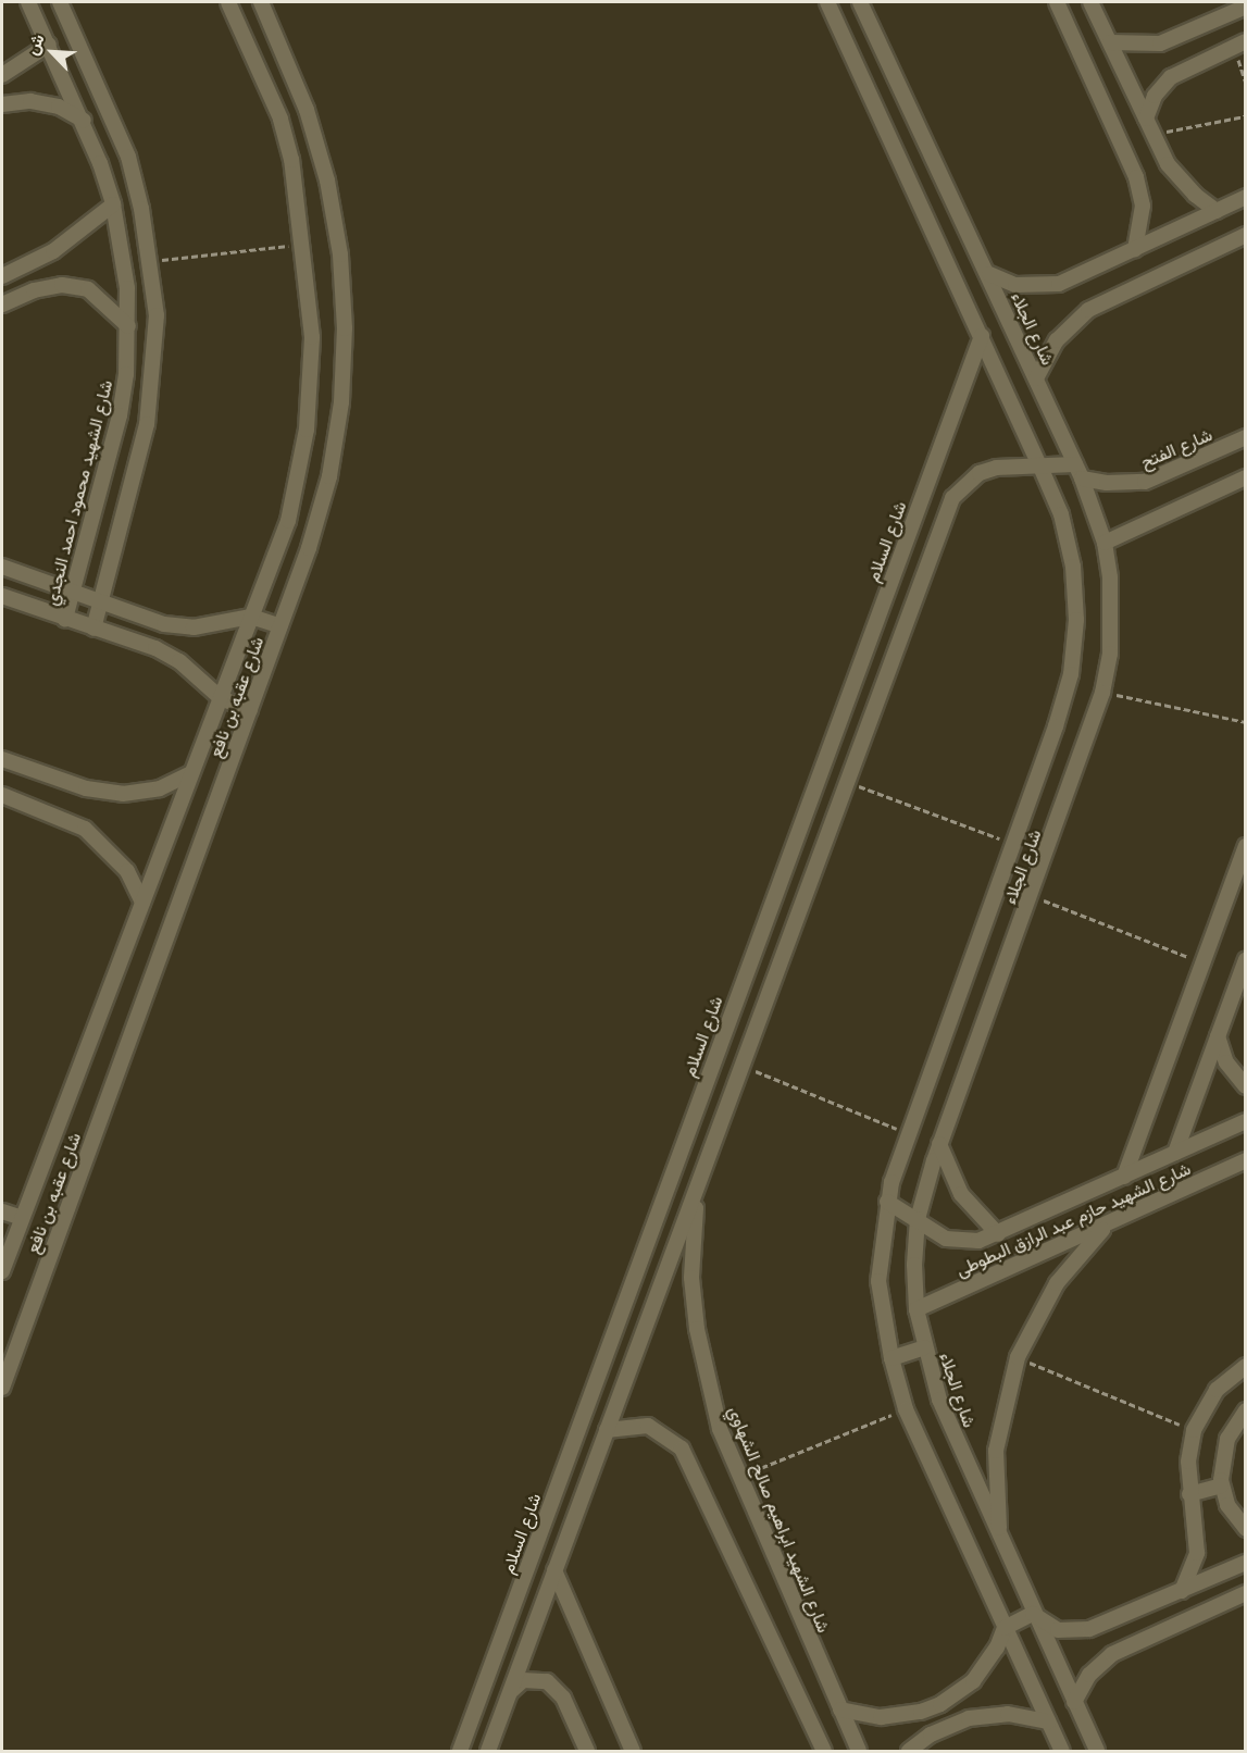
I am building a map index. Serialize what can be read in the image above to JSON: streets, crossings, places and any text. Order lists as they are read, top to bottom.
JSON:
{
  "streets": {
    "street": [
      "شارع الجلاء",
      "شارع الفتح",
      "شارع الشهيد محمود احمد النجدي",
      "شارع السلام",
      "شارع عقبه بن نافع",
      "شارع الشهيد حازم عبد الرازق البطوطى",
      "شارع الشهيد ابراهيم صالح الشهاوي"
    ]
  },
  "crossings": [
    ["شارع الجلاء", "شارع الفتح"],
    ["شارع الجلاء", "شارع السلام"],
    ["شارع الجلاء", "شارع الشهيد حازم عبد الرازق البطوطى"]
  ],
  "north": "top left"
}
